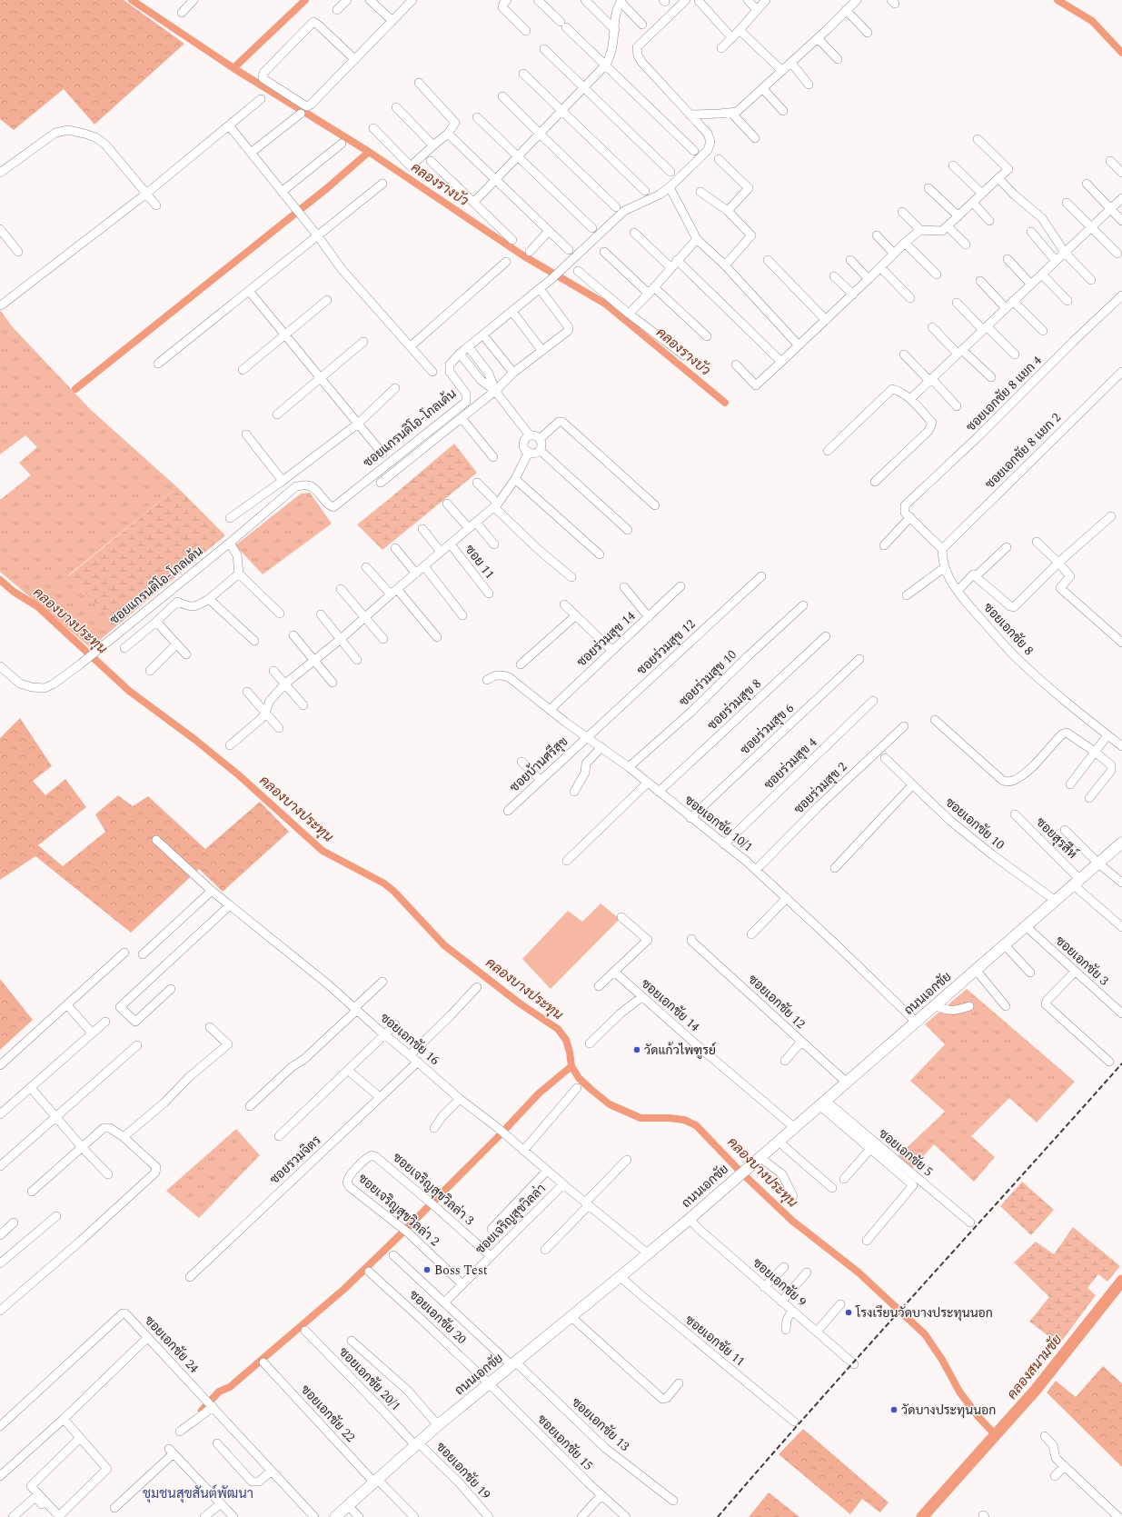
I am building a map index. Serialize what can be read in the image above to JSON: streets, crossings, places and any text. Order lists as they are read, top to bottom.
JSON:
{
  "streets": {
    "main road": ["ถนนเอกชัย"],
    "street": [
      "ซอยเอกชัย 8 แยก 4",
      "ซอยแกรนดิโอ-โกลเด้น",
      "ซอยเอกชัย 8 แยก 2",
      "ซอย 11",
      "ซอยเอกชัย 8",
      "ซอยร่วมสุข 14",
      "ซอยร่วมสุข 12",
      "ซอยร่วมสุข 10",
      "ซอยร่วมสุข 8",
      "ซอยร่วมสุข 6",
      "ซอยร่วมสุข 4",
      "ซอยบ้านศรีสุข",
      "ซอยร่วมสุข 2",
      "ซอยเอกชัย 10/1",
      "ซอยเอกชัย 10",
      "ซอยสุรสีห์",
      "ซอยเอกชัย 3",
      "ซอยเอกชัย 12",
      "ซอยเอกชัย 14",
      "ซอยเอกชัย 16",
      "ซอยเอกชัย 5",
      "ซอยรวมจิตร",
      "ซอยเจริญสุขวิลล่า 3",
      "ซอยเจริญสุขวิลล่า 2",
      "ซอยเจริญสุขวิลล่า",
      "ซอยเอกชัย 9",
      "ซอยเอกชัย 20",
      "ซอยเอกชัย 11",
      "ซอยเอกชัย 24",
      "ซอยเอกชัย 20/1",
      "ซอยเอกชัย 22",
      "ซอยเอกชัย 13",
      "ซอยเอกชัย 15",
      "ซอยเอกชัย 19"
    ]
  },
  "crossings": [
    ["ซอยเอกชัย 8 แยก 2", "ซอยเอกชัย 8"],
    ["ซอยร่วมสุข 14", "ซอยเอกชัย 10/1"],
    ["ซอยร่วมสุข 12", "ซอยบ้านศรีสุข"],
    ["ซอยร่วมสุข 12", "ซอยเอกชัย 10/1"],
    ["ซอยร่วมสุข 10", "ซอยเอกชัย 10/1"],
    ["ซอยร่วมสุข 8", "ซอยเอกชัย 10/1"],
    ["ซอยร่วมสุข 6", "ซอยเอกชัย 10/1"],
    ["ซอยร่วมสุข 4", "ซอยเอกชัย 10/1"],
    ["ซอยบ้านศรีสุข", "ซอยเอกชัย 10/1"],
    ["ซอยร่วมสุข 2", "ซอยเอกชัย 10/1"],
    ["ซอยเอกชัย 10/1", "ถนนเอกชัย"],
    ["ซอยเอกชัย 10", "ถนนเอกชัย"],
    ["ซอยสุรสีห์", "ถนนเอกชัย"],
    ["ซอยเอกชัย 3", "ถนนเอกชัย"],
    ["ถนนเอกชัย", "ซอยเอกชัย 12"],
    ["ถนนเอกชัย", "ซอยเอกชัย 14"],
    ["ถนนเอกชัย", "ซอยเอกชัย 16"],
    ["ถนนเอกชัย", "ซอยเอกชัย 5"],
    ["ถนนเอกชัย", "ซอยเอกชัย 9"],
    ["ถนนเอกชัย", "ซอยเอกชัย 20"],
    ["ถนนเอกชัย", "ซอยเอกชัย 11"],
    ["ถนนเอกชัย", "ซอยเอกชัย 20/1"],
    ["ถนนเอกชัย", "ซอยเอกชัย 22"],
    ["ถนนเอกชัย", "ซอยเอกชัย 13"],
    ["ถนนเอกชัย", "ซอยเอกชัย 15"],
    ["ถนนเอกชัย", "ซอยเอกชัย 19"],
    ["ซอยเอกชัย 16", "ซอยรวมจิตร"],
    ["ซอยเอกชัย 16", "ซอยเจริญสุขวิลล่า"],
    ["ซอยเจริญสุขวิลล่า 3", "ซอยเจริญสุขวิลล่า 2"],
    ["ซอยเจริญสุขวิลล่า 3", "ซอยเจริญสุขวิลล่า"],
    ["ซอยเจริญสุขวิลล่า 2", "ซอยเจริญสุขวิลล่า"],
    ["ซอยเจริญสุขวิลล่า", "ซอยเอกชัย 13"],
    ["ซอยเอกชัย 20", "ซอยเอกชัย 15"],
    ["ซอยเอกชัย 20/1", "ซอยเอกชัย 19"]
  ],
  "districts": ["ชุมชนสุขสันต์พัฒนา"],
  "water": ["คลองรางบัว", "คลองบางประทุน", "คลองสนามชัย"],
  "places": [
    "วัดแก้วไพฑูรย์",
    "Boss Test",
    "โรงเรียนวัดบางประทุนนอก",
    "วัดบางประทุนนอก"
  ]
}
